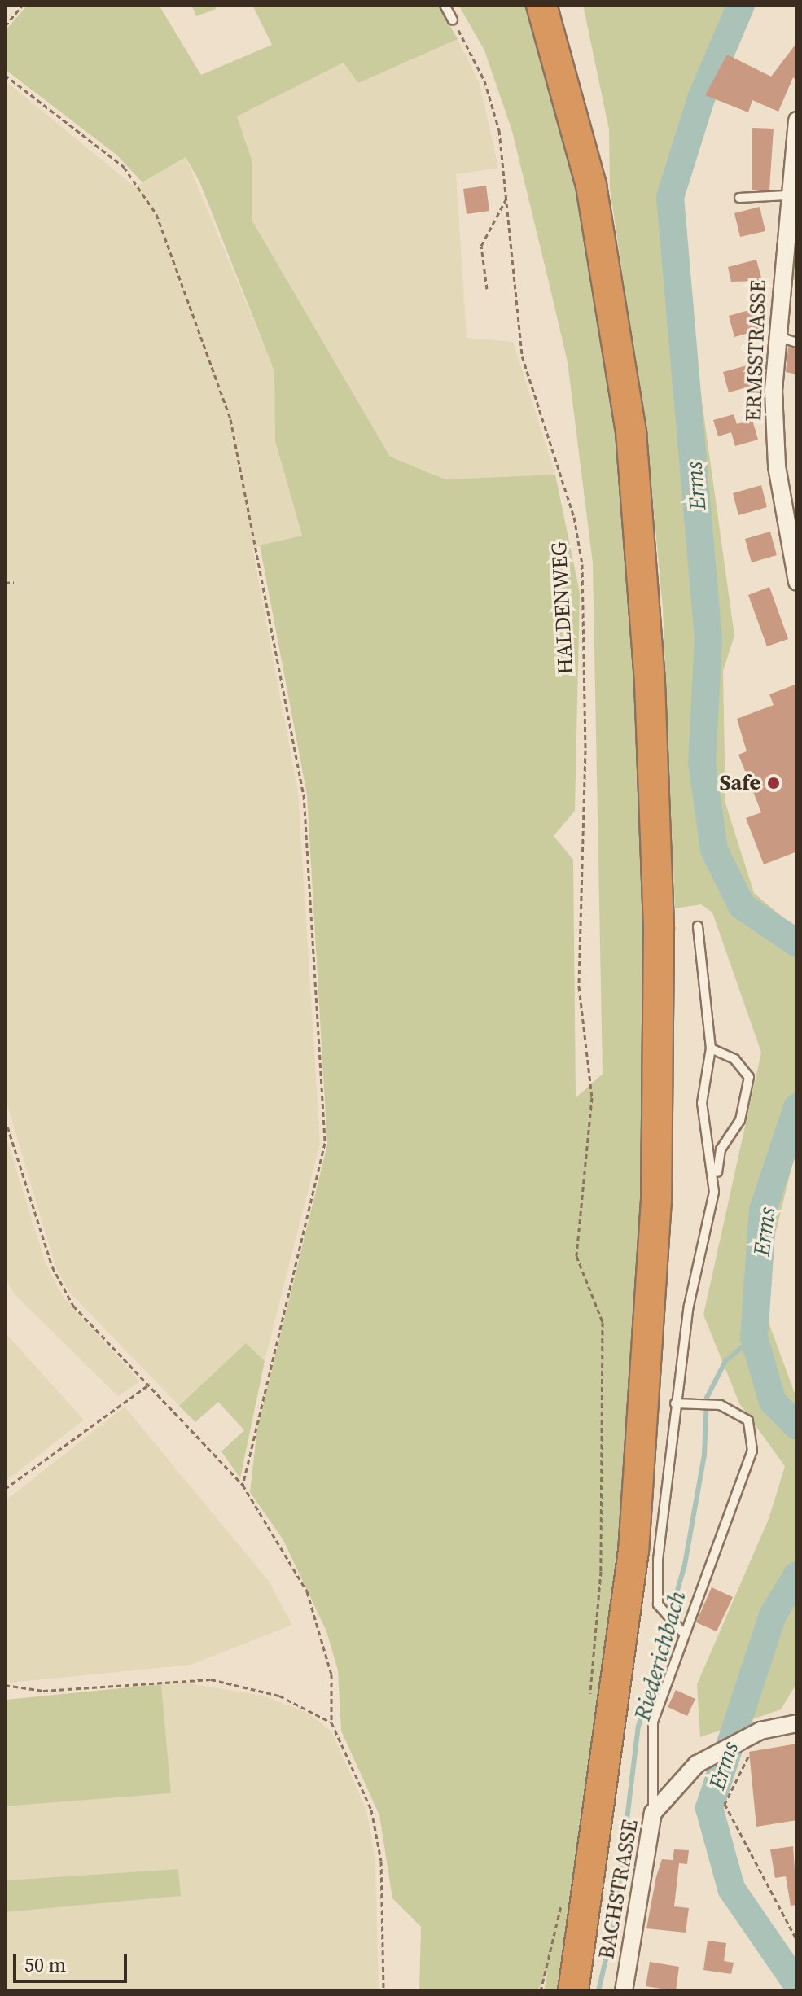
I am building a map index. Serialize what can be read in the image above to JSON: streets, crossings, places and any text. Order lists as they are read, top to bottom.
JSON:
{
  "streets": {
    "street": ["ERMSSTRASSE", "BACHSTRASSE"],
    "path": ["HALDENWEG"]
  },
  "water": ["Erms", "Riederichbach"],
  "places": ["Safe"],
  "scale_bar": "50 m"
}
